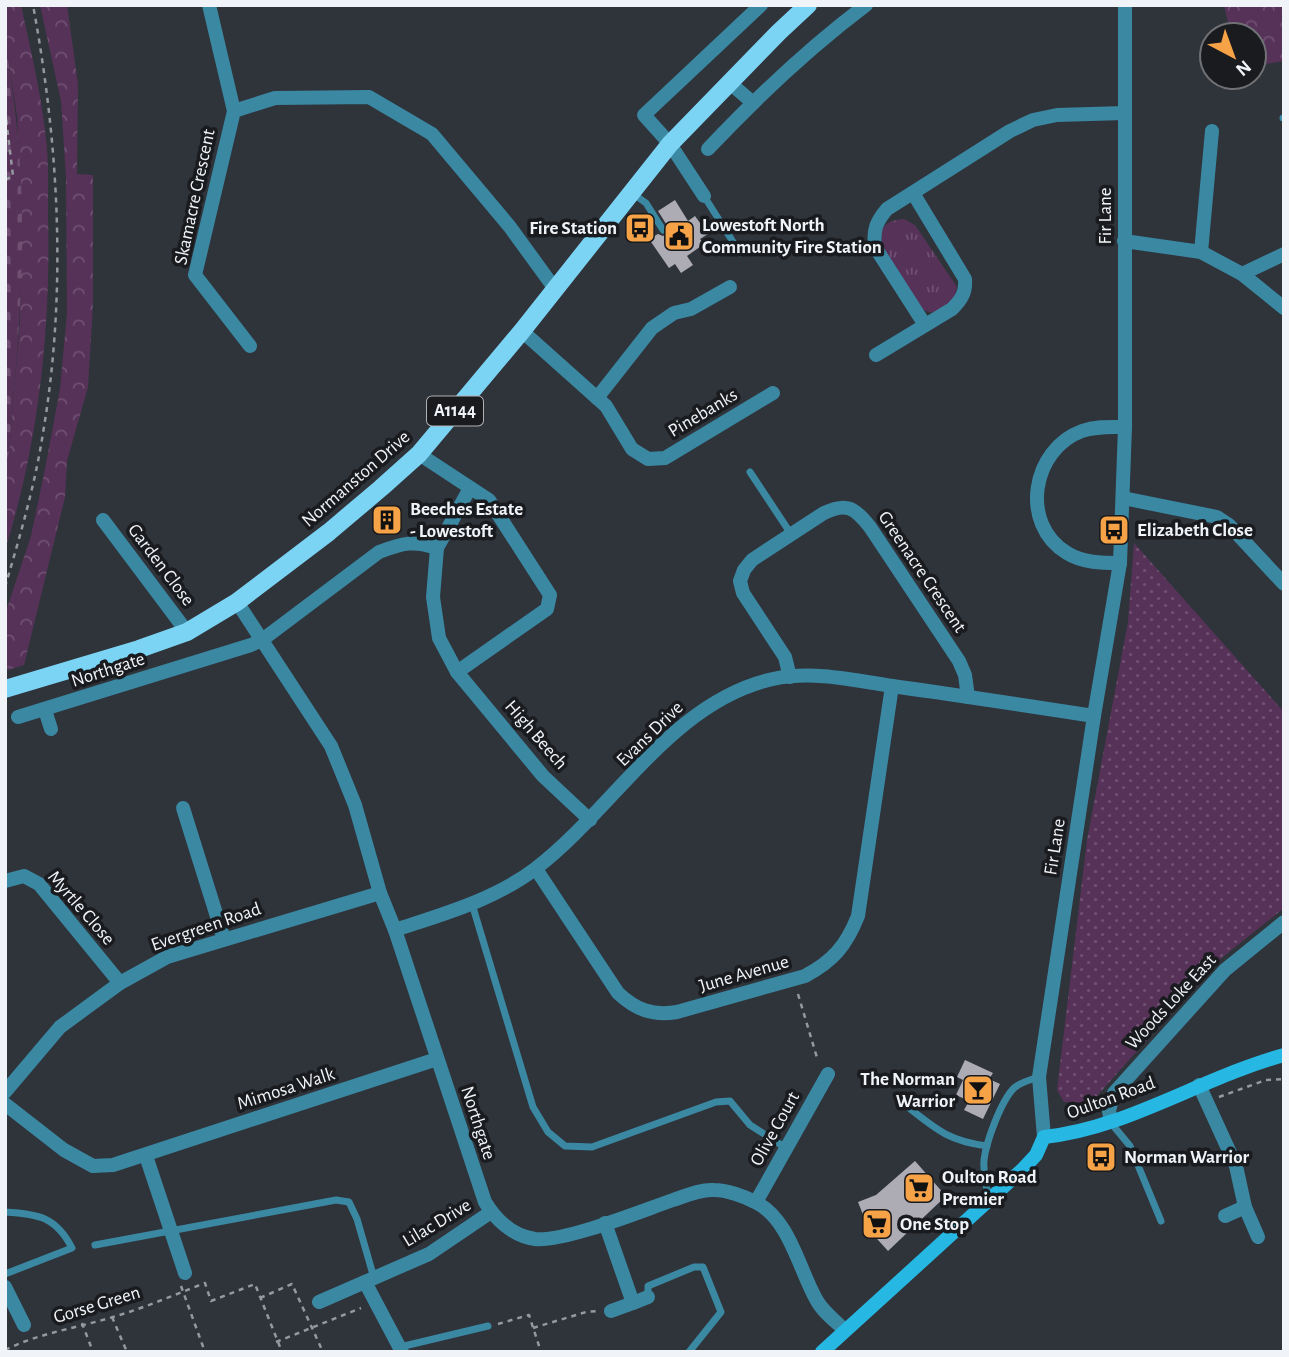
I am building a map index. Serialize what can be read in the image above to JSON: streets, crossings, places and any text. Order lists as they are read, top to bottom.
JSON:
{
  "streets": {
    "main road": ["A1144", "Normanston Drive", "Oulton Road"],
    "street": [
      "Skamacre Crescent",
      "Fir Lane",
      "Pinebanks",
      "Garden Close",
      "Greenacre Crescent",
      "Northgate",
      "Evans Drive",
      "High Beech",
      "Myrtle Close",
      "Evergreen Road",
      "June Avenue",
      "Woods Loke East",
      "Mimosa Walk",
      "Olive Court",
      "Lilac Drive"
    ],
    "path": ["Gorse Green"]
  },
  "crossings": [
    ["Skamacre Crescent", "Normanston Drive"],
    ["Fir Lane", "Evans Drive"],
    ["Fir Lane", "Oulton Road"],
    ["Pinebanks", "Normanston Drive"],
    ["Normanston Drive", "Garden Close"],
    ["Normanston Drive", "Northgate"],
    ["Greenacre Crescent", "Evans Drive"],
    ["Northgate", "Evans Drive"],
    ["Northgate", "High Beech"],
    ["Northgate", "Evergreen Road"],
    ["Northgate", "Mimosa Walk"],
    ["Northgate", "Olive Court"],
    ["Northgate", "Lilac Drive"],
    ["Evans Drive", "High Beech"],
    ["Evans Drive", "June Avenue"],
    ["Myrtle Close", "Evergreen Road"],
    ["Woods Loke East", "Oulton Road"]
  ],
  "places": {
    "bus stop": ["Fire Station", "Elizabeth Close", "Norman Warrior"],
    "public building": ["Lowestoft North Community Fire Station"],
    "building": ["Beeches Estate - Lowestoft"],
    "bar": ["The Norman Warrior"],
    "supermarket": ["Oulton Road Premier", "One Stop"]
  },
  "north": "bottom right"
}
